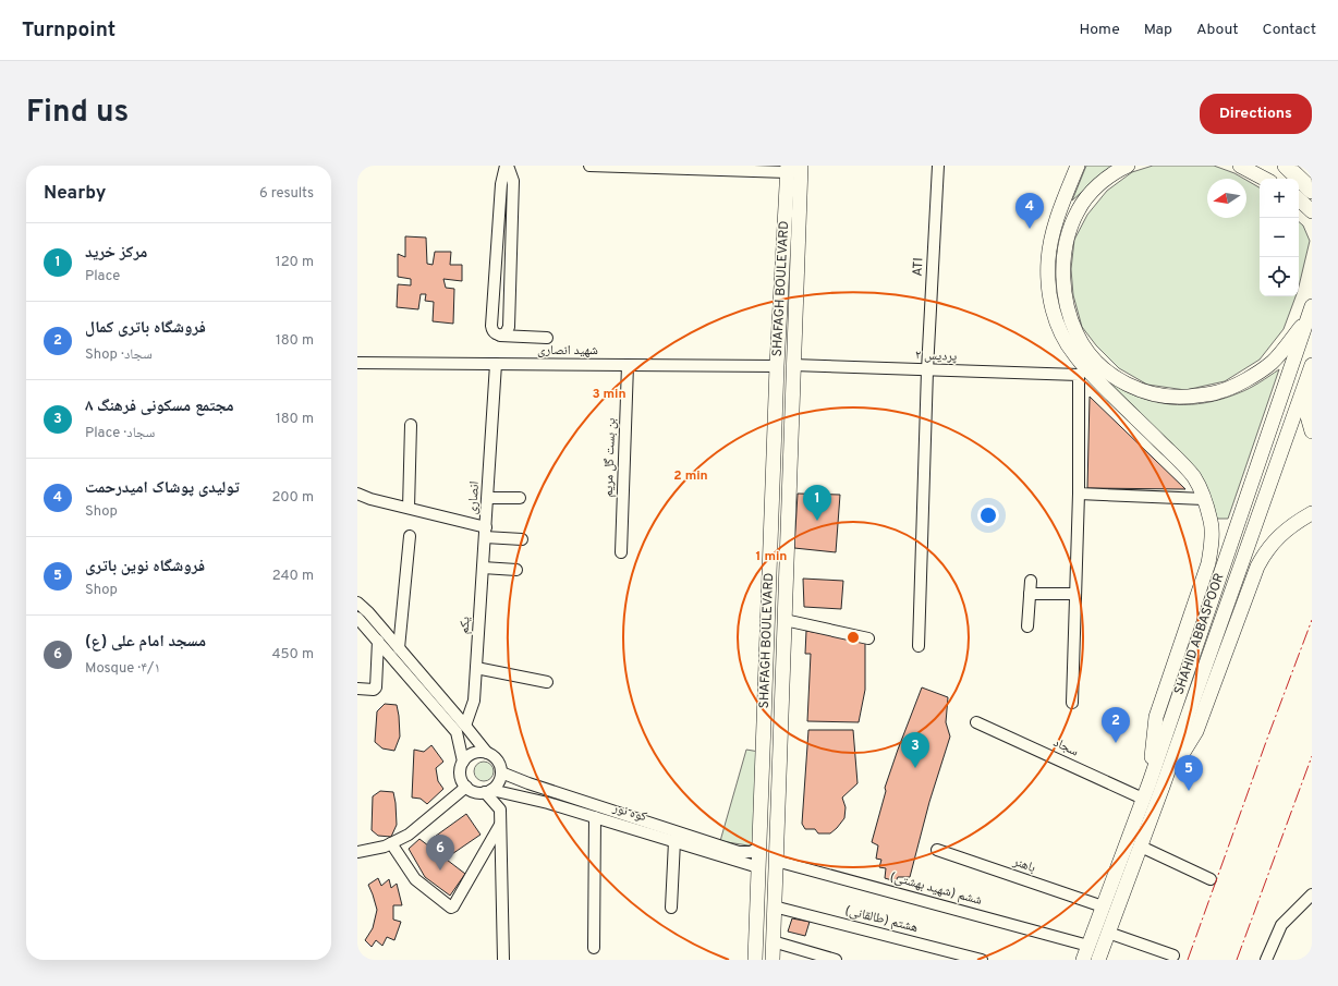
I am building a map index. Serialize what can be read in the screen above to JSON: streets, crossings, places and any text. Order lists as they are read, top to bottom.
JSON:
{
  "streets": {
    "main road": ["SHAFAGH BOULEVARD", "SHAHID ABBASPOOR"],
    "street": [
      "ATI",
      "شهید انصاری",
      "پردیس ۲",
      "بن بست گل مریم",
      "انصاری",
      "یکم",
      "سجاد",
      "کوه نور",
      "باهنر",
      "ششم (شهید بهشتی)",
      "هشتم (طالقانی)"
    ]
  },
  "crossings": [
    ["ATI", "پردیس ۲"],
    ["SHAFAGH BOULEVARD", "شهید انصاری"],
    ["SHAFAGH BOULEVARD", "پردیس ۲"],
    ["SHAFAGH BOULEVARD", "کوه نور"],
    ["SHAFAGH BOULEVARD", "ششم (شهید بهشتی)"],
    ["SHAFAGH BOULEVARD", "هشتم (طالقانی)"],
    ["شهید انصاری", "بن بست گل مریم"],
    ["شهید انصاری", "انصاری"],
    ["انصاری", "یکم"],
    ["SHAHID ABBASPOOR", "سجاد"],
    ["SHAHID ABBASPOOR", "باهنر"],
    ["SHAHID ABBASPOOR", "ششم (شهید بهشتی)"]
  ],
  "north": "left",
  "page": {
    "header": "Turnpoint",
    "nav": [
      "Home",
      "Map",
      "About",
      "Contact"
    ],
    "title": "Find us",
    "buttons": "Directions",
    "heading": ["Nearby", "6 results"],
    "map_buttons": ["+", "−"],
    "pins": [
      "4",
      "1",
      "2",
      "3",
      "5",
      "6"
    ],
    "list": [
      {
        "mark": "1",
        "name": "مرکز خرید",
        "note": "Place",
        "value": "120 m"
      },
      {
        "mark": "2",
        "name": "فروشگاه باتری کمال",
        "note": "Shop · سجاد",
        "value": "180 m"
      },
      {
        "mark": "3",
        "name": "مجتمع مسکونی فرهنگ ۸",
        "note": "Place · سجاد",
        "value": "180 m"
      },
      {
        "mark": "4",
        "name": "تولیدی پوشاک امیدرحمت",
        "note": "Shop",
        "value": "200 m"
      },
      {
        "mark": "5",
        "name": "فروشگاه نوین باتری",
        "note": "Shop",
        "value": "240 m"
      },
      {
        "mark": "6",
        "name": "مسجد امام علی (ع)",
        "note": "Mosque · ۴/۱",
        "value": "450 m"
      }
    ]
  },
  "rings": ["3 min", "2 min", "1 min"]
}
